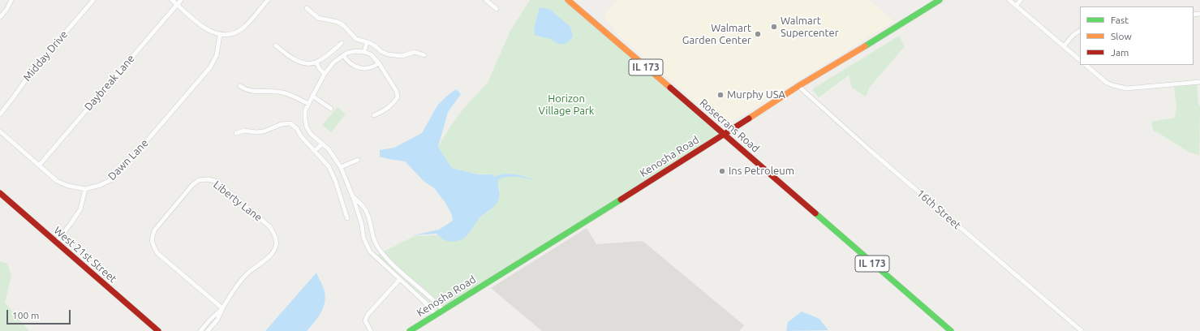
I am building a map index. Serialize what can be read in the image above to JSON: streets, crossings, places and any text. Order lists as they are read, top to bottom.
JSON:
{
  "streets": {
    "street": [
      "Midday Drive",
      "IL 173",
      "Daybreak Lane",
      "Rosecrans Road",
      "Kenosha Road",
      "Dawn Lane",
      "Liberty Lane",
      "16th Street",
      "West 21st Street"
    ]
  },
  "crossings": [
    ["Daybreak Lane", "Dawn Lane"],
    ["Rosecrans Road", "Kenosha Road"],
    ["Kenosha Road", "16th Street"]
  ],
  "parks": ["Horizon Village Park"],
  "places": [
    "Walmart Supercenter",
    "Walmart Garden Center",
    "Murphy USA",
    "Ins Petroleum"
  ],
  "legend": ["Fast", "Slow", "Jam"],
  "scale_bar": "100 m"
}
